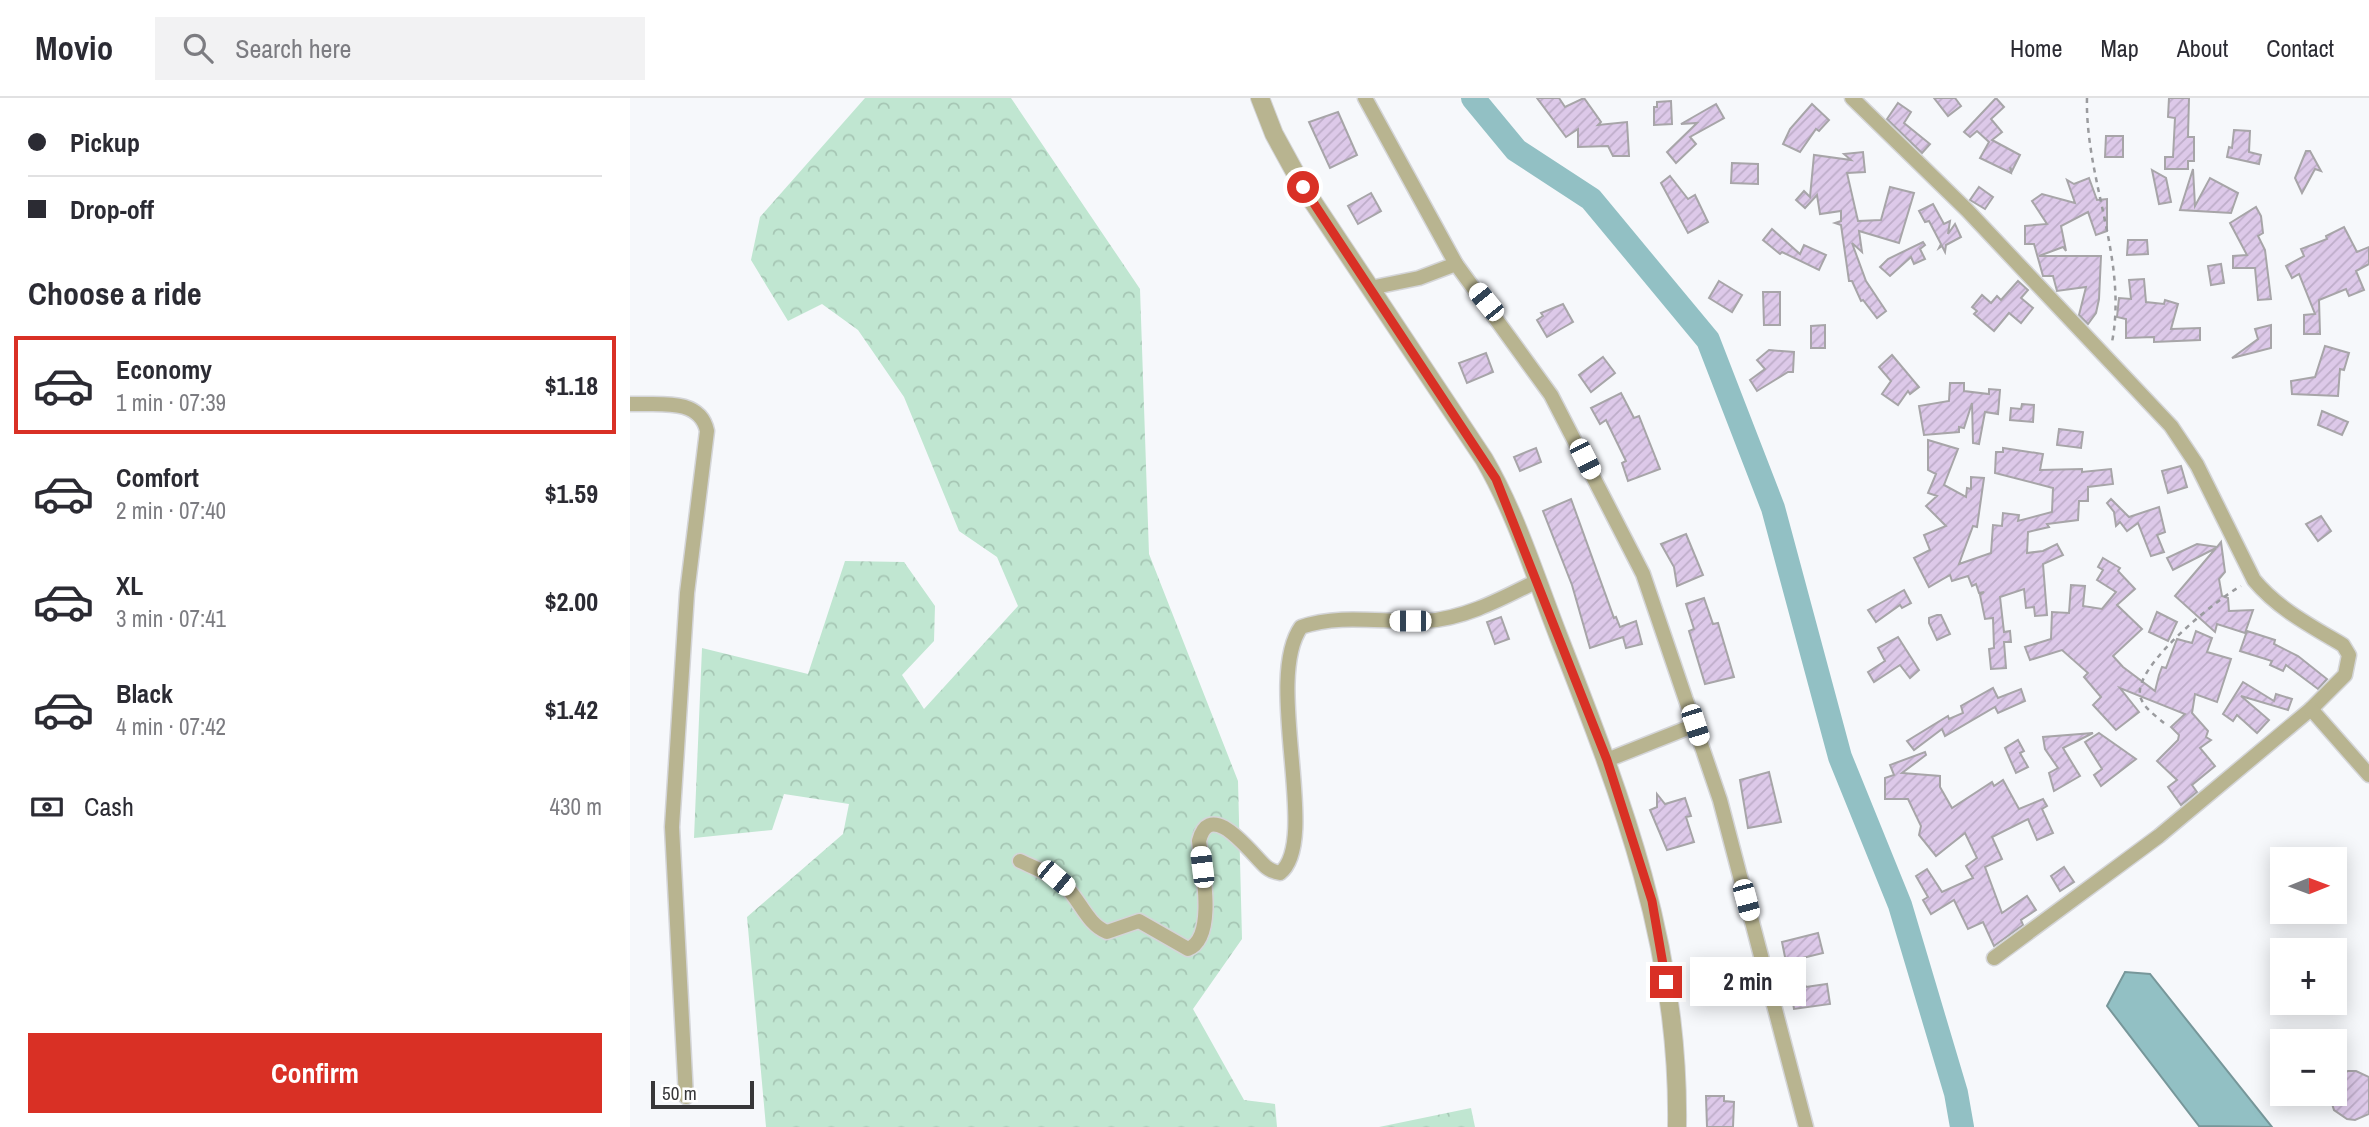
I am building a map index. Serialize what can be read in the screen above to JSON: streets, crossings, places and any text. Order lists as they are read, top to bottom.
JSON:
{
  "scale_bar": "50 m",
  "north": "right",
  "page": {
    "header": "Movio",
    "search": "Search here",
    "nav": [
      "Home",
      "Map",
      "About",
      "Contact"
    ],
    "banner": ["Pickup", "Drop-off"],
    "heading": "Choose a ride",
    "list": [
      {
        "name": "Economy",
        "note": "1 min · 07:39",
        "value": "$1.18"
      },
      {
        "name": "Comfort",
        "note": "2 min · 07:40",
        "value": "$1.59"
      },
      {
        "name": "XL",
        "note": "3 min · 07:41",
        "value": "$2.00"
      },
      {
        "name": "Black",
        "note": "4 min · 07:42",
        "value": "$1.42"
      }
    ],
    "pay": ["Cash", "430 m"],
    "map_buttons": ["+", "−"],
    "bubble": "2 min",
    "buttons": "Confirm",
    "scale": "50 m"
  }
}
